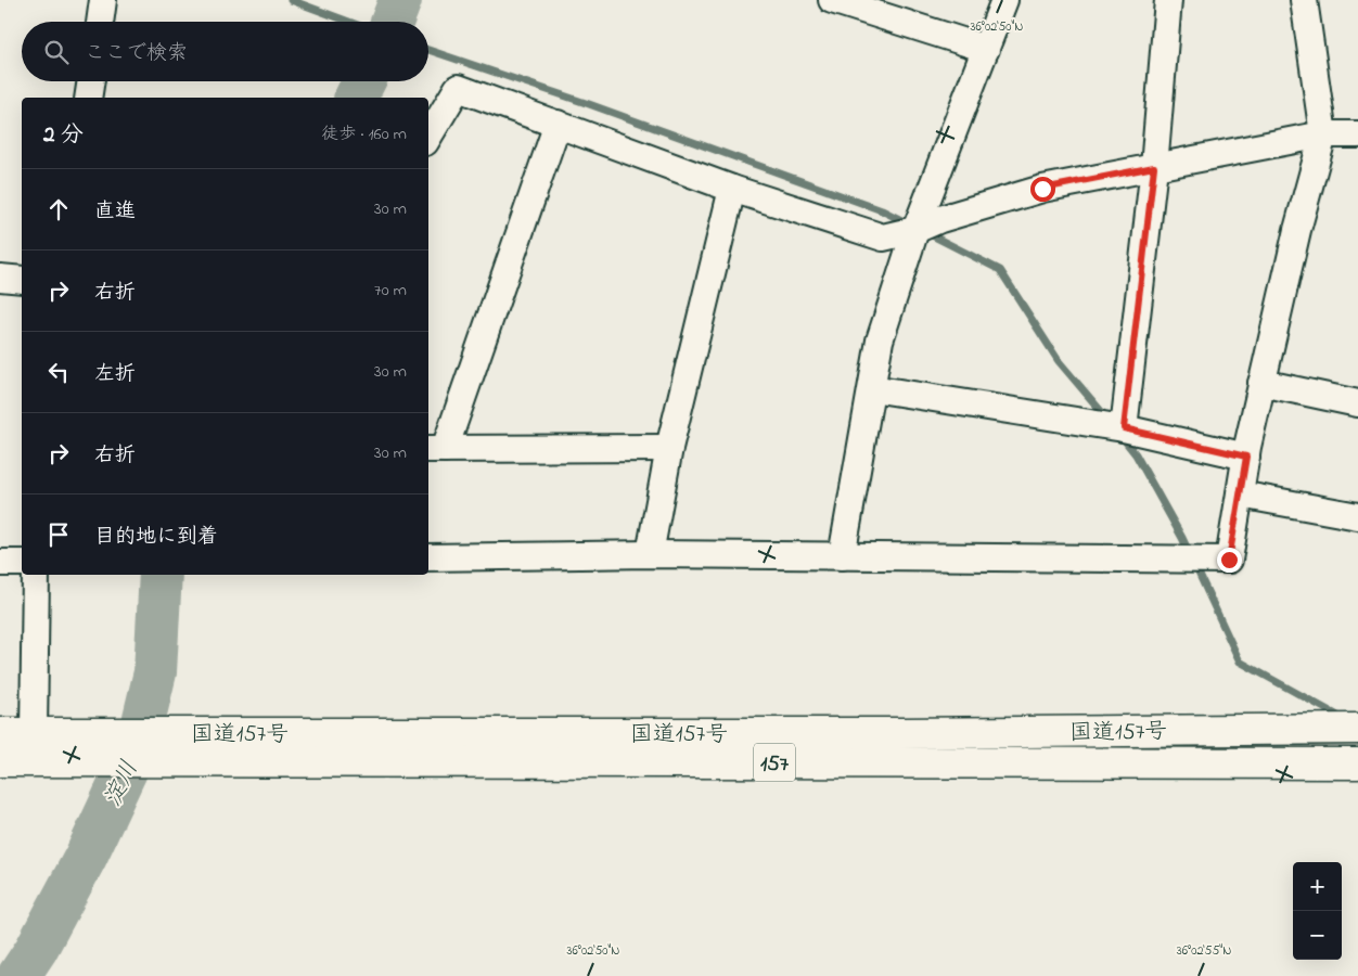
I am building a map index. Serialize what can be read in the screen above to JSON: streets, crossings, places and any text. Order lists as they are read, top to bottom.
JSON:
{
  "streets": {
    "highway": ["国道157号", "157"]
  },
  "water": ["淀川"],
  "page": {
    "search": "ここで検索",
    "heading": ["2 分", "徒歩 · 160 m"],
    "list": [
      ["直進", "30 m"],
      ["右折", "70 m"],
      ["左折", "30 m"],
      ["右折", "30 m"],
      "目的地に到着"
    ],
    "map_buttons": ["+", "−"]
  },
  "coordinates": ["36°02'50\"N", "36°02'55\"N"]
}
